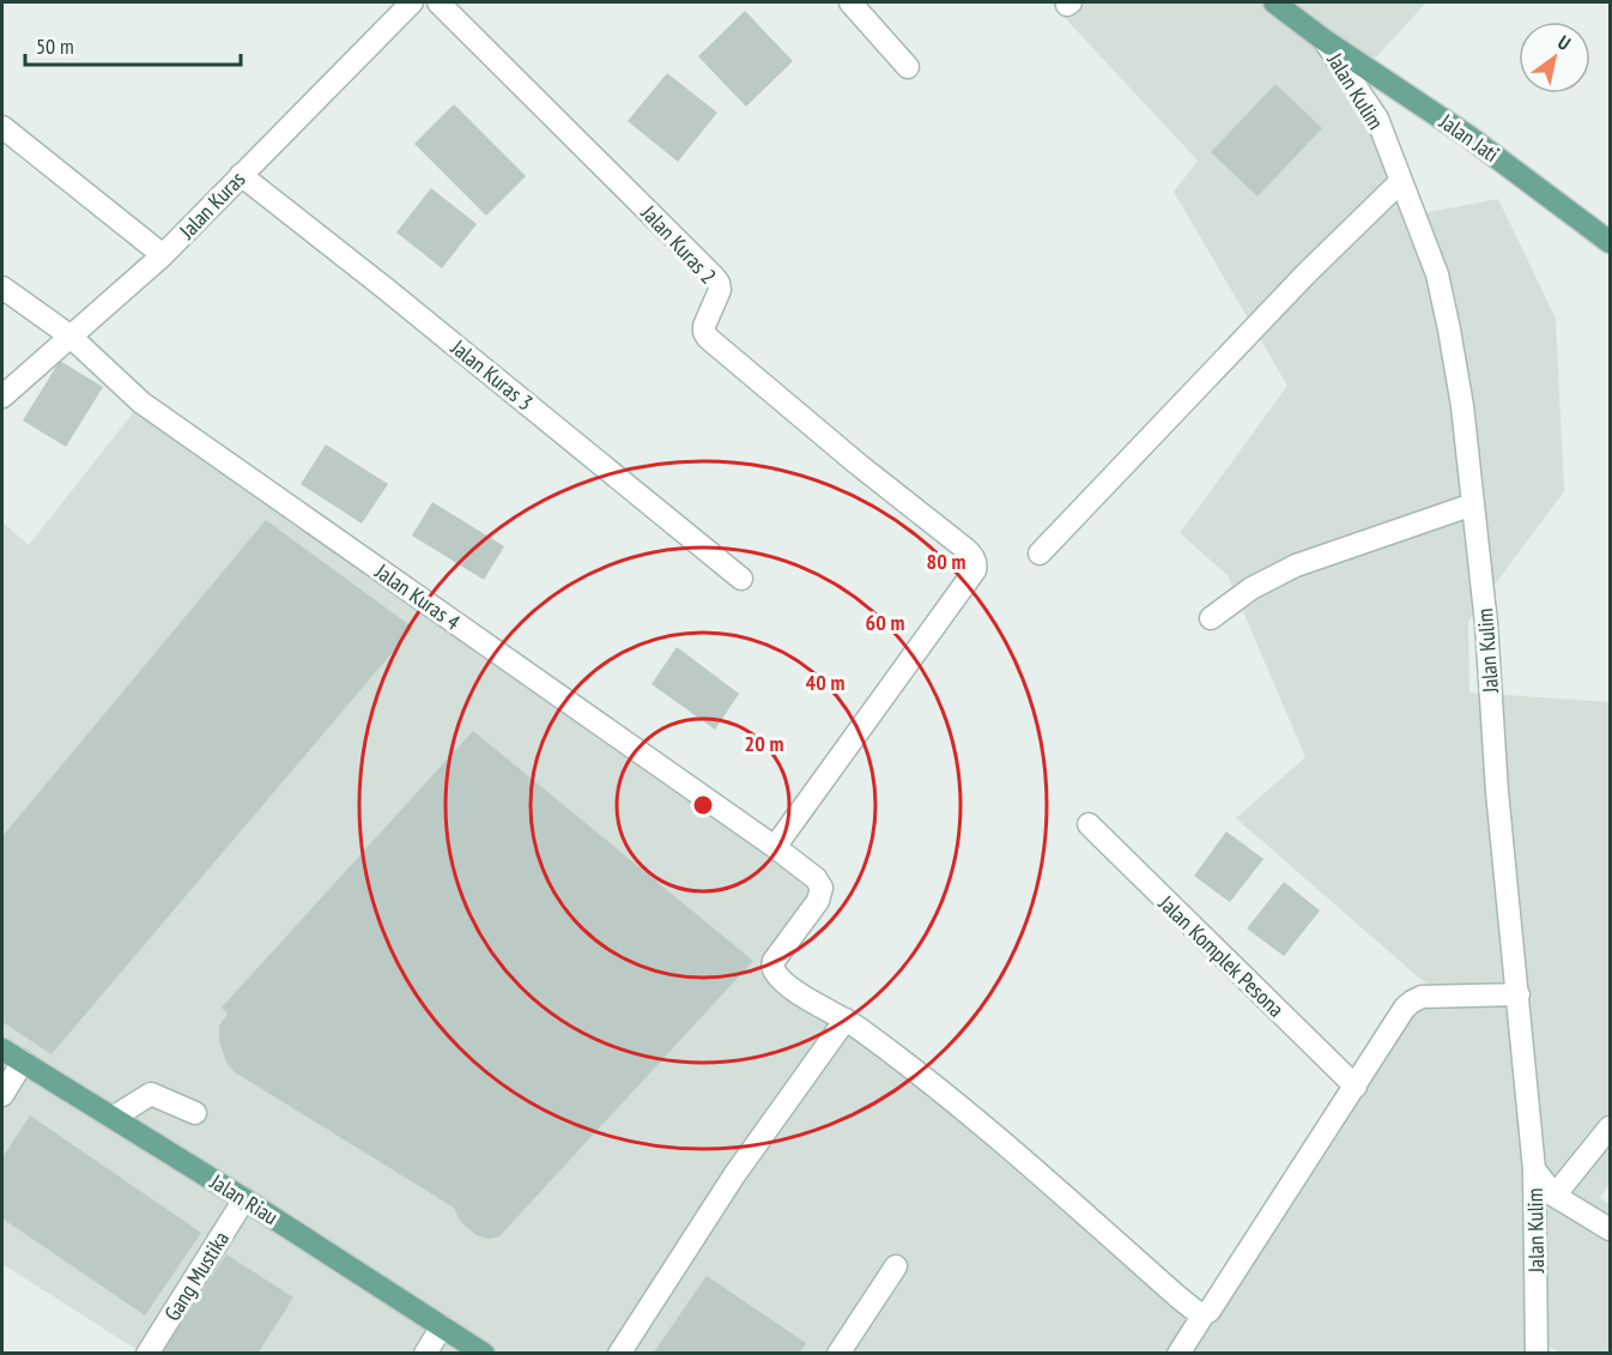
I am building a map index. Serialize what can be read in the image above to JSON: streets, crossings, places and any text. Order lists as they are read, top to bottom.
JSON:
{
  "streets": {
    "main road": ["Jalan Kulim", "Jalan Jati", "Jalan Riau"],
    "street": [
      "Jalan Kuras",
      "Jalan Kuras 2",
      "Jalan Kuras 3",
      "Jalan Kuras 4",
      "Jalan Komplek Pesona",
      "Gang Mustika"
    ]
  },
  "crossings": [
    ["Jalan Kulim", "Jalan Jati"],
    ["Jalan Kuras", "Jalan Kuras 3"],
    ["Jalan Kuras", "Jalan Kuras 4"],
    ["Jalan Kuras 2", "Jalan Kuras 4"],
    ["Jalan Riau", "Gang Mustika"]
  ],
  "scale_bar": "50 m",
  "north": "top right",
  "rings": [
    "80 m",
    "60 m",
    "40 m",
    "20 m"
  ]
}
